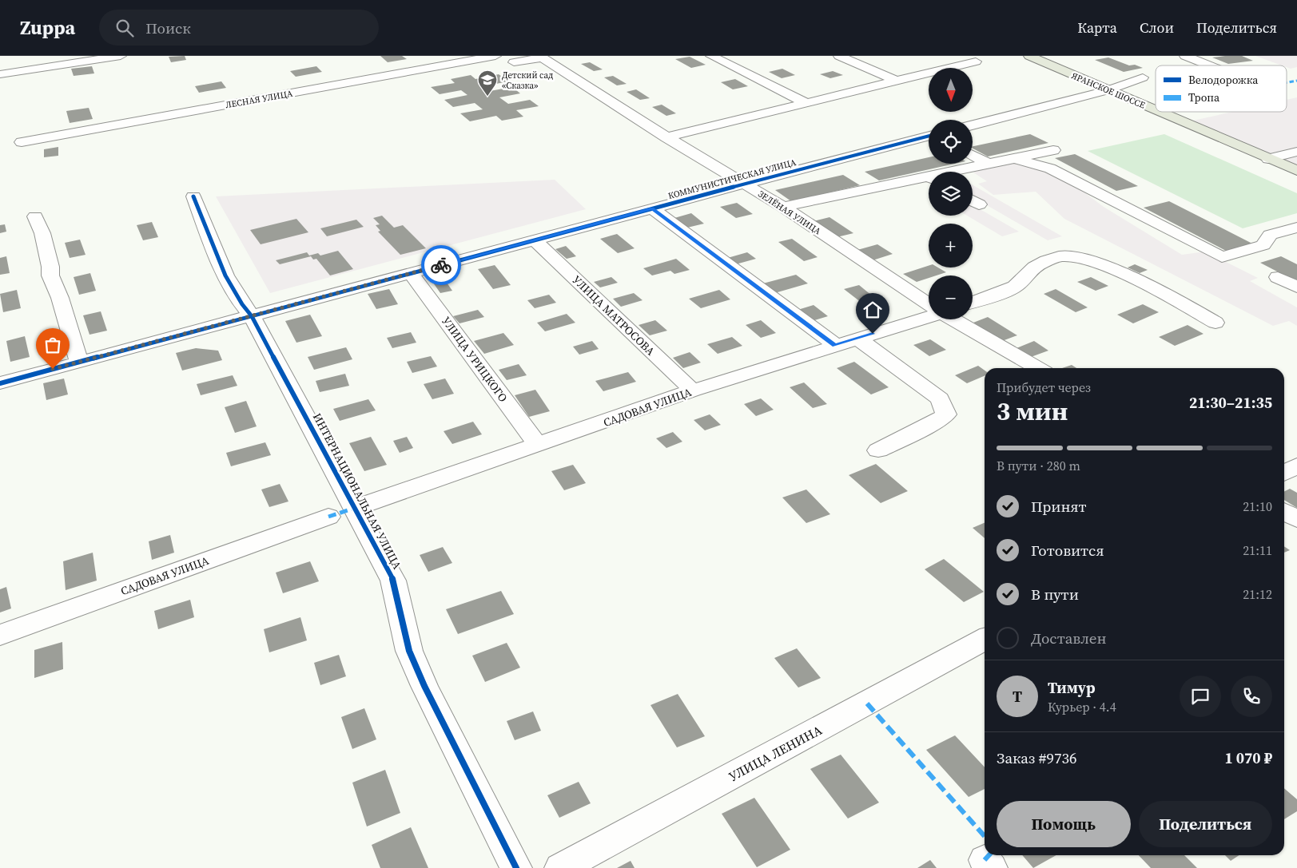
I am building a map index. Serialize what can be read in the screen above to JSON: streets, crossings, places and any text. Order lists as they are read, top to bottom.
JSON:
{
  "streets": {
    "main road": ["ЯРАНСКОЕ ШОССЕ"],
    "street": [
      "ЛЕСНАЯ УЛИЦА",
      "КОММУНИСТИЧЕСКАЯ УЛИЦА",
      "ЗЕЛЁНАЯ УЛИЦА",
      "УЛИЦА МАТРОСОВА",
      "УЛИЦА УРИЦКОГО",
      "САДОВАЯ УЛИЦА",
      "ИНТЕРНАЦИОНАЛЬНАЯ УЛИЦА",
      "УЛИЦА ЛЕНИНА"
    ]
  },
  "crossings": [
    ["КОММУНИСТИЧЕСКАЯ УЛИЦА", "ЗЕЛЁНАЯ УЛИЦА"],
    ["КОММУНИСТИЧЕСКАЯ УЛИЦА", "УЛИЦА МАТРОСОВА"],
    ["КОММУНИСТИЧЕСКАЯ УЛИЦА", "УЛИЦА УРИЦКОГО"],
    ["КОММУНИСТИЧЕСКАЯ УЛИЦА", "ИНТЕРНАЦИОНАЛЬНАЯ УЛИЦА"],
    ["УЛИЦА МАТРОСОВА", "САДОВАЯ УЛИЦА"],
    ["УЛИЦА УРИЦКОГО", "САДОВАЯ УЛИЦА"],
    ["САДОВАЯ УЛИЦА", "ИНТЕРНАЦИОНАЛЬНАЯ УЛИЦА"]
  ],
  "places": {
    "school or university": ["Детский сад «Сказка»"]
  },
  "legend": ["Велодорожка", "Тропа"],
  "north": "bottom",
  "page": {
    "header": "Zuppa",
    "search": "Поиск",
    "nav": ["Карта", "Слои", "Поделиться"],
    "map_buttons": ["+", "−"],
    "heading": ["3 мин", "Прибудет через", "21:30–21:35"],
    "panel": [
      "Тимур",
      "Курьер · 4.4",
      "Заказ #9736",
      "1 070 ₽"
    ],
    "bar": "В пути · 280 m",
    "list": [
      ["Принят", "21:10"],
      ["Готовится", "21:11"],
      ["В пути", "21:12"],
      "Доставлен"
    ],
    "round": "Т",
    "buttons": ["Помощь", "Поделиться"]
  }
}
